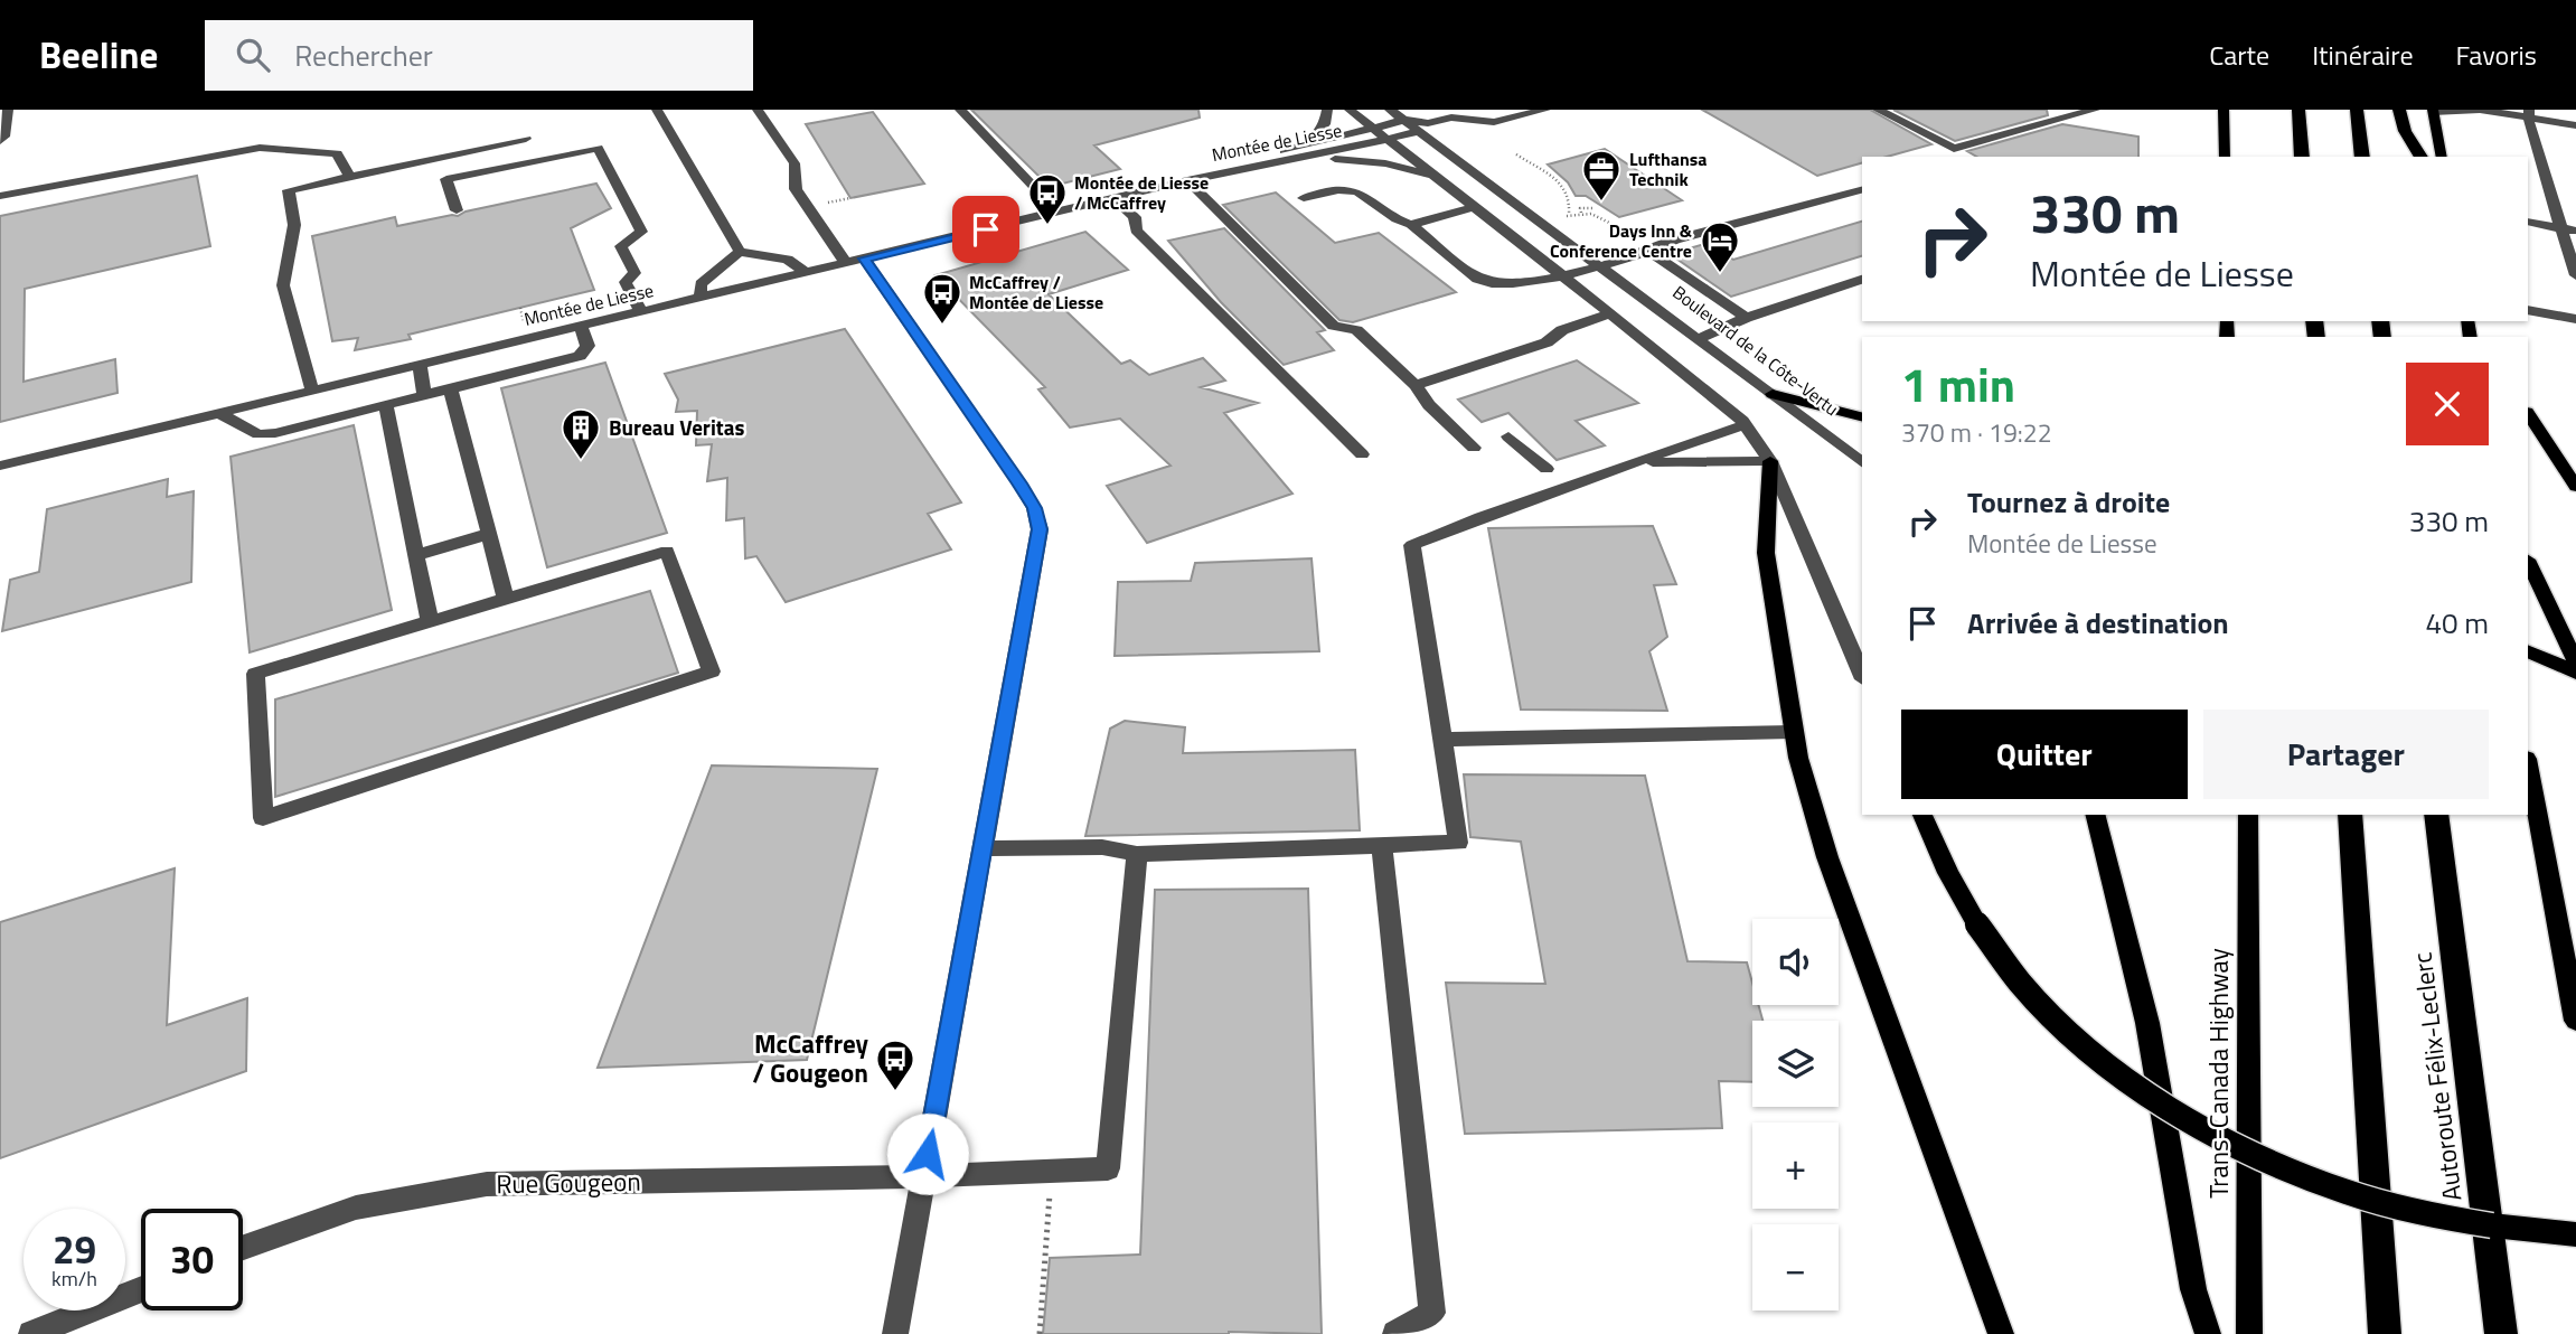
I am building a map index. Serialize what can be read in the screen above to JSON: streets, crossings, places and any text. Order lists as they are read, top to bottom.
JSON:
{
  "streets": {
    "highway": ["Autoroute Félix-Leclerc"],
    "main road": ["Trans-Canada Highway"],
    "street": ["Montée de Liesse", "Boulevard de la Côte-Vertu", "Rue Gougeon"]
  },
  "crossings": [
    ["Montée de Liesse", "Boulevard de la Côte-Vertu"]
  ],
  "places": {
    "office": ["Lufthansa Technik"],
    "bus stop": ["Montée de Liesse / McCaffrey", "McCaffrey / Montée de Liesse", "McCaffrey / Gougeon"],
    "hotel": ["Days Inn & Conference Centre"],
    "building": ["Bureau Veritas"]
  },
  "page": {
    "header": "Beeline",
    "search": "Rechercher",
    "nav": ["Carte", "Itinéraire", "Favoris"],
    "turn": ["330 m", "Montée de Liesse"],
    "heading": ["1 min", "370 m · 19:22"],
    "list": [
      {
        "name": "Tournez à droite",
        "note": "Montée de Liesse",
        "value": "330 m"
      },
      {
        "name": "Arrivée à destination",
        "value": "40 m"
      }
    ],
    "buttons": ["Quitter", "Partager"],
    "map_buttons": ["+", "−"],
    "speed": "29 km/h",
    "limit": "30"
  }
}
